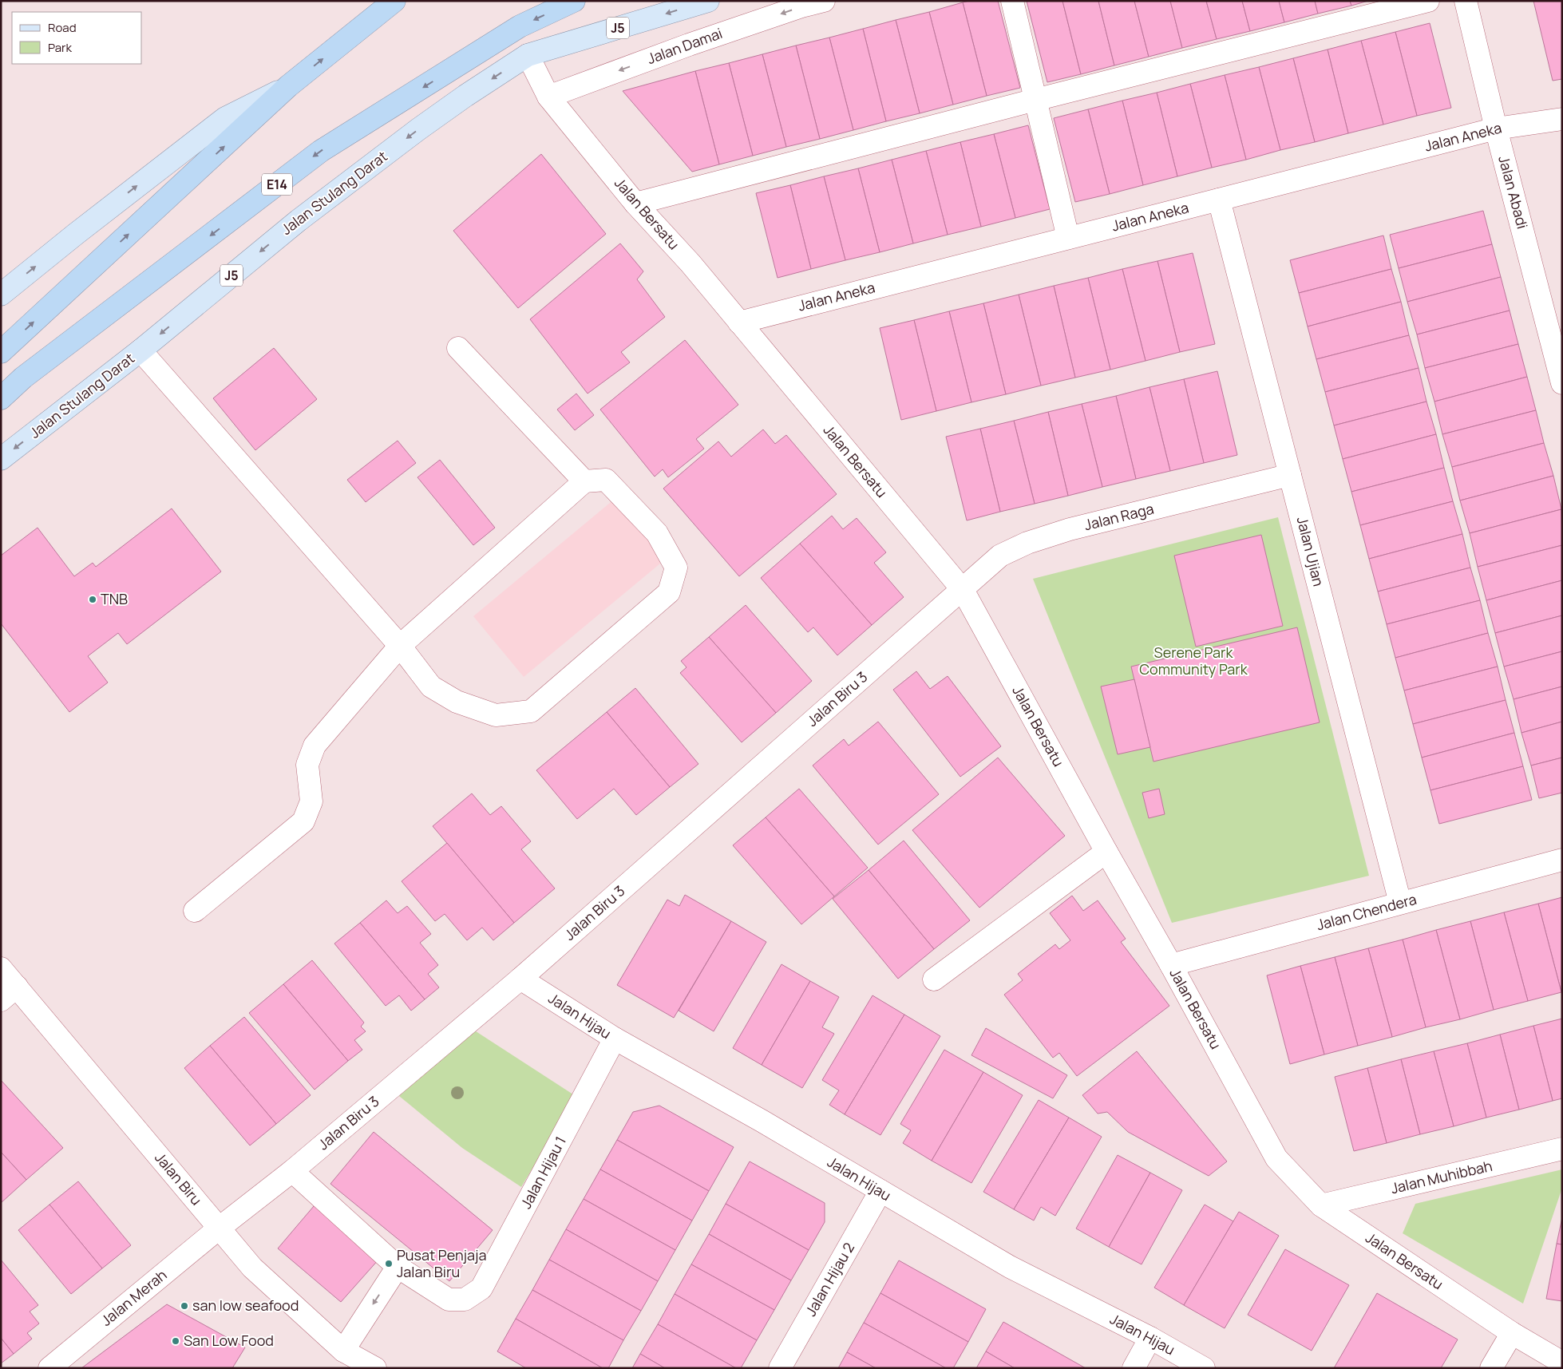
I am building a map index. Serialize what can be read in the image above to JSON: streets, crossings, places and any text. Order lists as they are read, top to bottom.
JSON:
{
  "streets": {
    "highway": ["E14"],
    "main road": ["J5", "Jalan Stulang Darat"],
    "street": [
      "Jalan Damai",
      "Jalan Aneka",
      "Jalan Abadi",
      "Jalan Bersatu",
      "Jalan Raga",
      "Jalan Ujian",
      "Jalan Biru 3",
      "Jalan Chendera",
      "Jalan Hijau",
      "Jalan Hijau 1",
      "Jalan Muhibbah",
      "Jalan Biru",
      "Jalan Hijau 2",
      "Jalan Merah"
    ]
  },
  "crossings": [
    ["Jalan Damai", "Jalan Bersatu"],
    ["Jalan Aneka", "Jalan Abadi"],
    ["Jalan Aneka", "Jalan Bersatu"],
    ["Jalan Aneka", "Jalan Ujian"],
    ["Jalan Stulang Darat", "Jalan Bersatu"],
    ["Jalan Bersatu", "Jalan Raga"],
    ["Jalan Bersatu", "Jalan Biru 3"],
    ["Jalan Bersatu", "Jalan Chendera"],
    ["Jalan Bersatu", "Jalan Muhibbah"],
    ["Jalan Raga", "Jalan Ujian"],
    ["Jalan Raga", "Jalan Biru 3"],
    ["Jalan Ujian", "Jalan Chendera"],
    ["Jalan Biru 3", "Jalan Hijau"],
    ["Jalan Biru 3", "Jalan Biru"],
    ["Jalan Biru 3", "Jalan Merah"],
    ["Jalan Hijau", "Jalan Hijau 1"],
    ["Jalan Hijau", "Jalan Hijau 2"],
    ["Jalan Biru", "Jalan Merah"]
  ],
  "parks": ["Serene Park Community Park"],
  "places": [
    "TNB",
    "Pusat Penjaja Jalan Biru",
    "san low seafood",
    "San Low Food"
  ],
  "legend": ["Road", "Park"]
}
